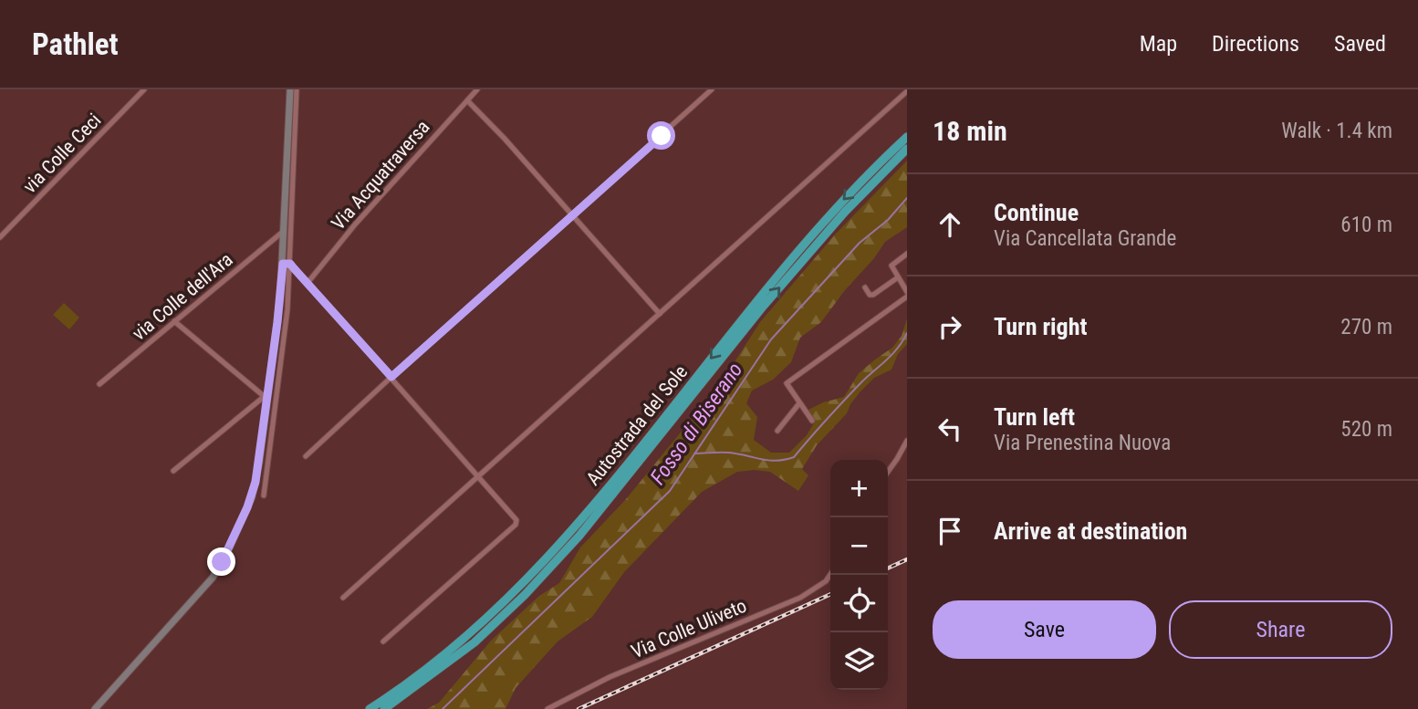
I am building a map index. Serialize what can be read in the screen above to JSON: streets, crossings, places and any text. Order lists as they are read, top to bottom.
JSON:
{
  "streets": {
    "highway": ["Autostrada del Sole"],
    "street": [
      "via Colle Ceci",
      "Via Acquatraversa",
      "via Colle dell'Ara",
      "Via Colle Uliveto"
    ]
  },
  "water": ["Fosso di Biserano"],
  "page": {
    "header": "Pathlet",
    "nav": ["Map", "Directions", "Saved"],
    "heading": ["18 min", "Walk · 1.4 km"],
    "list": [
      ["Continue", "Via Cancellata Grande", "610 m"],
      ["Turn right", "270 m"],
      ["Turn left", "Via Prenestina Nuova", "520 m"],
      "Arrive at destination"
    ],
    "map_buttons": ["+", "−"],
    "buttons": ["Save", "Share"]
  }
}
